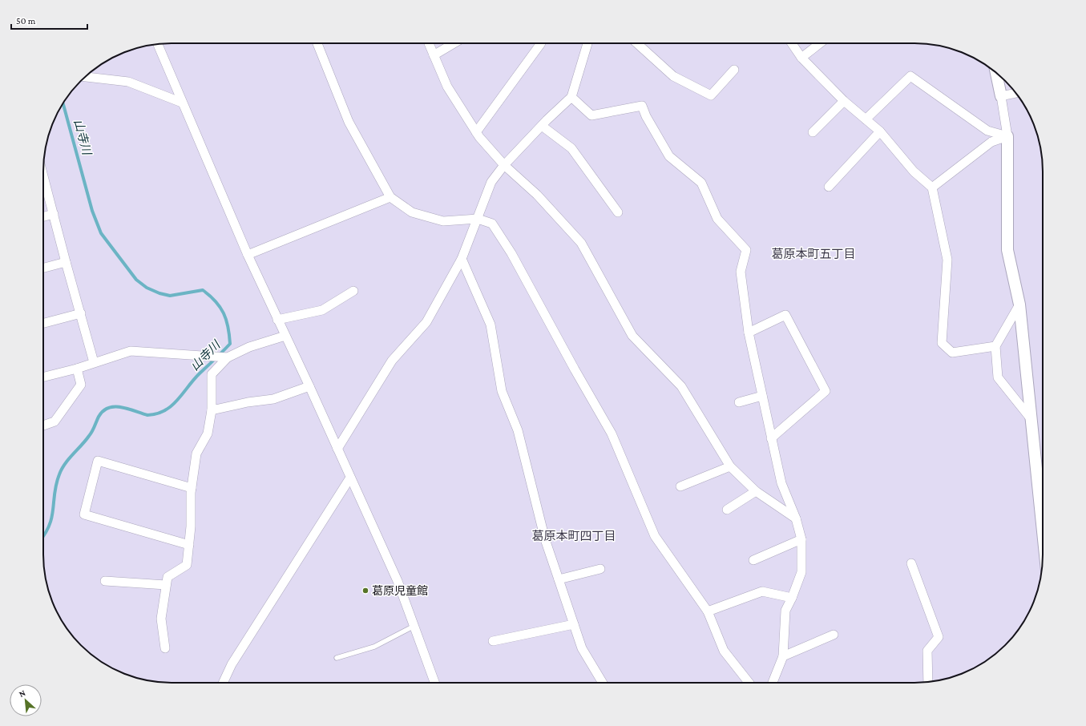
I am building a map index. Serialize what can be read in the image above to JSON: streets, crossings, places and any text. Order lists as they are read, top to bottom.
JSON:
{
  "districts": ["葛原本町五丁目", "葛原本町四丁目"],
  "water": ["山寺川"],
  "places": ["葛原児童館"],
  "scale_bar": "50 m",
  "north": "top left"
}
